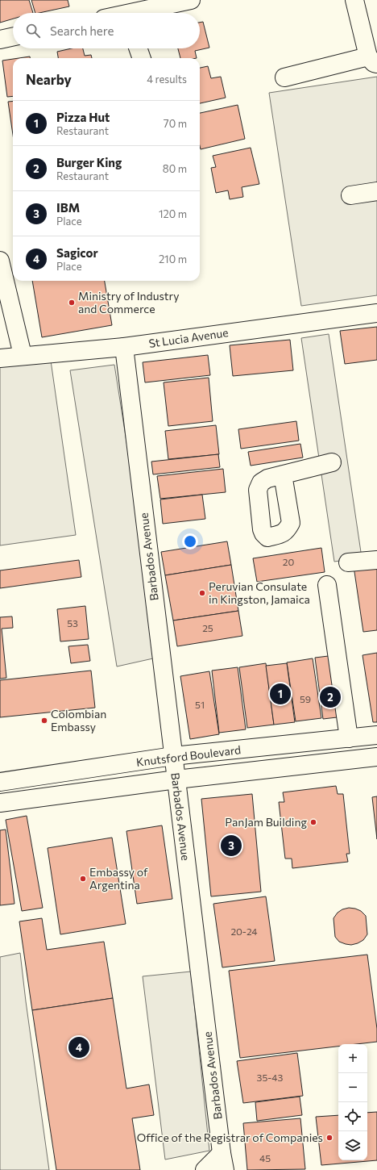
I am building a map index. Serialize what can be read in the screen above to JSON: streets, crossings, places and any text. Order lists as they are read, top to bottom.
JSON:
{
  "streets": {
    "street": ["St Lucia Avenue", "Barbados Avenue", "Knutsford Boulevard"]
  },
  "crossings": [
    ["St Lucia Avenue", "Barbados Avenue"],
    ["Barbados Avenue", "Knutsford Boulevard"]
  ],
  "places": [
    "Ministry of Industry and Commerce",
    "Peruvian Consulate in Kingston, Jamaica",
    "Colombian Embassy",
    "PanJam Building",
    "Embassy of Argentina",
    "Office of the Registrar of Companies"
  ],
  "house_numbers": [
    "20",
    "53",
    "25",
    "59",
    "51",
    "20-24",
    "35-43",
    "45"
  ],
  "page": {
    "search": "Search here",
    "heading": ["Nearby", "4 results"],
    "list": [
      {
        "mark": "1",
        "name": "Pizza Hut",
        "note": "Restaurant",
        "value": "70 m"
      },
      {
        "mark": "2",
        "name": "Burger King",
        "note": "Restaurant",
        "value": "80 m"
      },
      {
        "mark": "3",
        "name": "IBM",
        "note": "Place",
        "value": "120 m"
      },
      {
        "mark": "4",
        "name": "Sagicor",
        "note": "Place",
        "value": "210 m"
      }
    ],
    "pins": [
      "1",
      "2",
      "3",
      "4"
    ],
    "map_buttons": ["+", "−"]
  }
}
